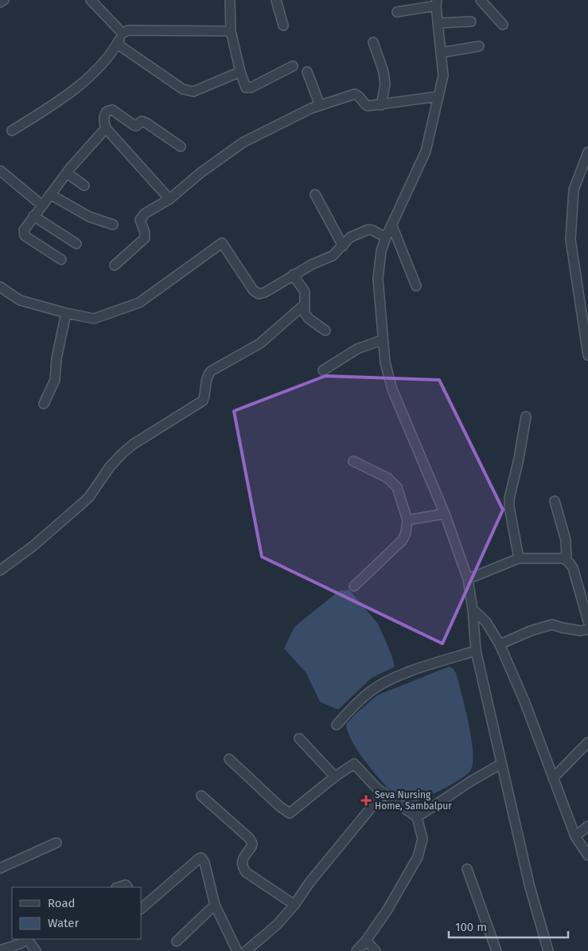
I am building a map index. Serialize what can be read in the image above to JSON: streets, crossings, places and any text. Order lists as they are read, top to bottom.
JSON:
{
  "places": {
    "health": ["Seva Nursing Home, Sambalpur"]
  },
  "legend": ["Road", "Water"],
  "scale_bar": "100 m"
}
